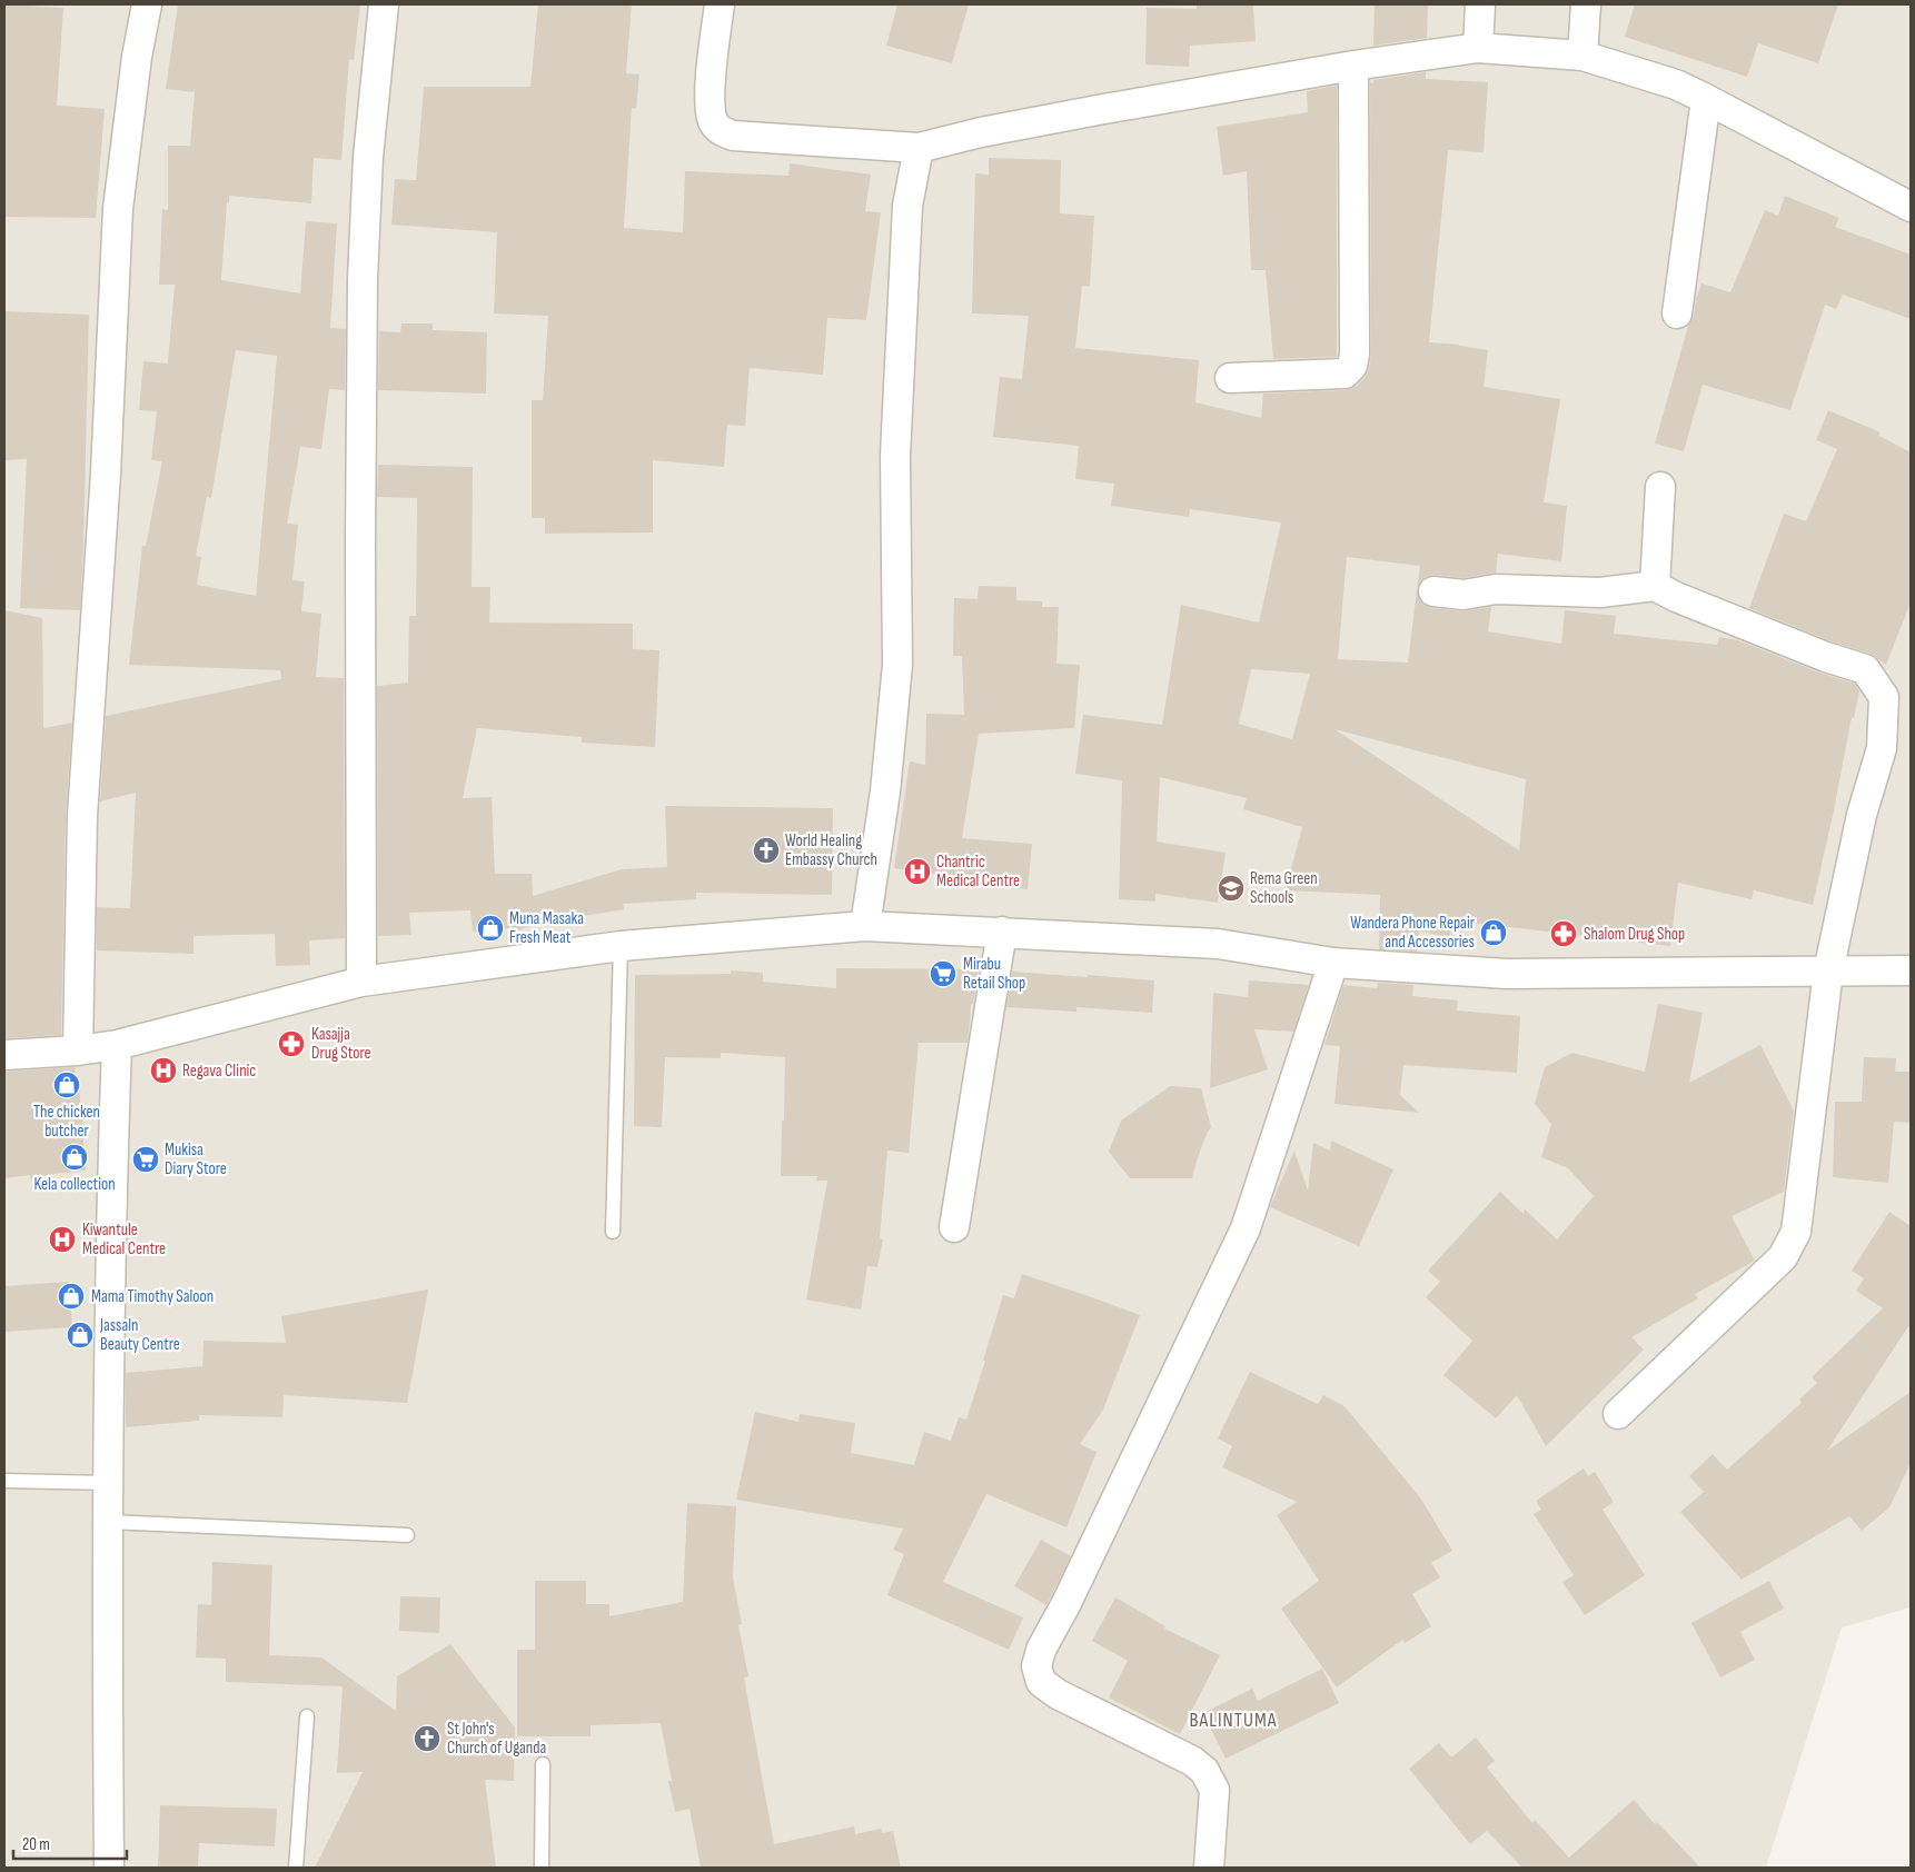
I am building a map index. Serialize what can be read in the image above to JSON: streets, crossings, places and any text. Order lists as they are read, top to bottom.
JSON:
{
  "districts": ["BALINTUMA"],
  "places": {
    "church": ["World Healing Embassy Church", "St John's Church of Uganda"],
    "hospital": ["Chantric Medical Centre", "Regava Clinic", "Kiwantule Medical Centre"],
    "school or university": ["Rema Green Schools"],
    "shop": [
      "Muna Masaka Fresh Meat",
      "Wandera Phone Repair and Accessories",
      "The chicken butcher",
      "Kela collection",
      "Mama Timothy Saloon",
      "Jassaln Beauty Centre"
    ],
    "pharmacy": ["Shalom Drug Shop", "Kasajja Drug Store"],
    "supermarket": ["Mirabu Retail Shop", "Mukisa Diary Store"]
  },
  "scale_bar": "20 m"
}
